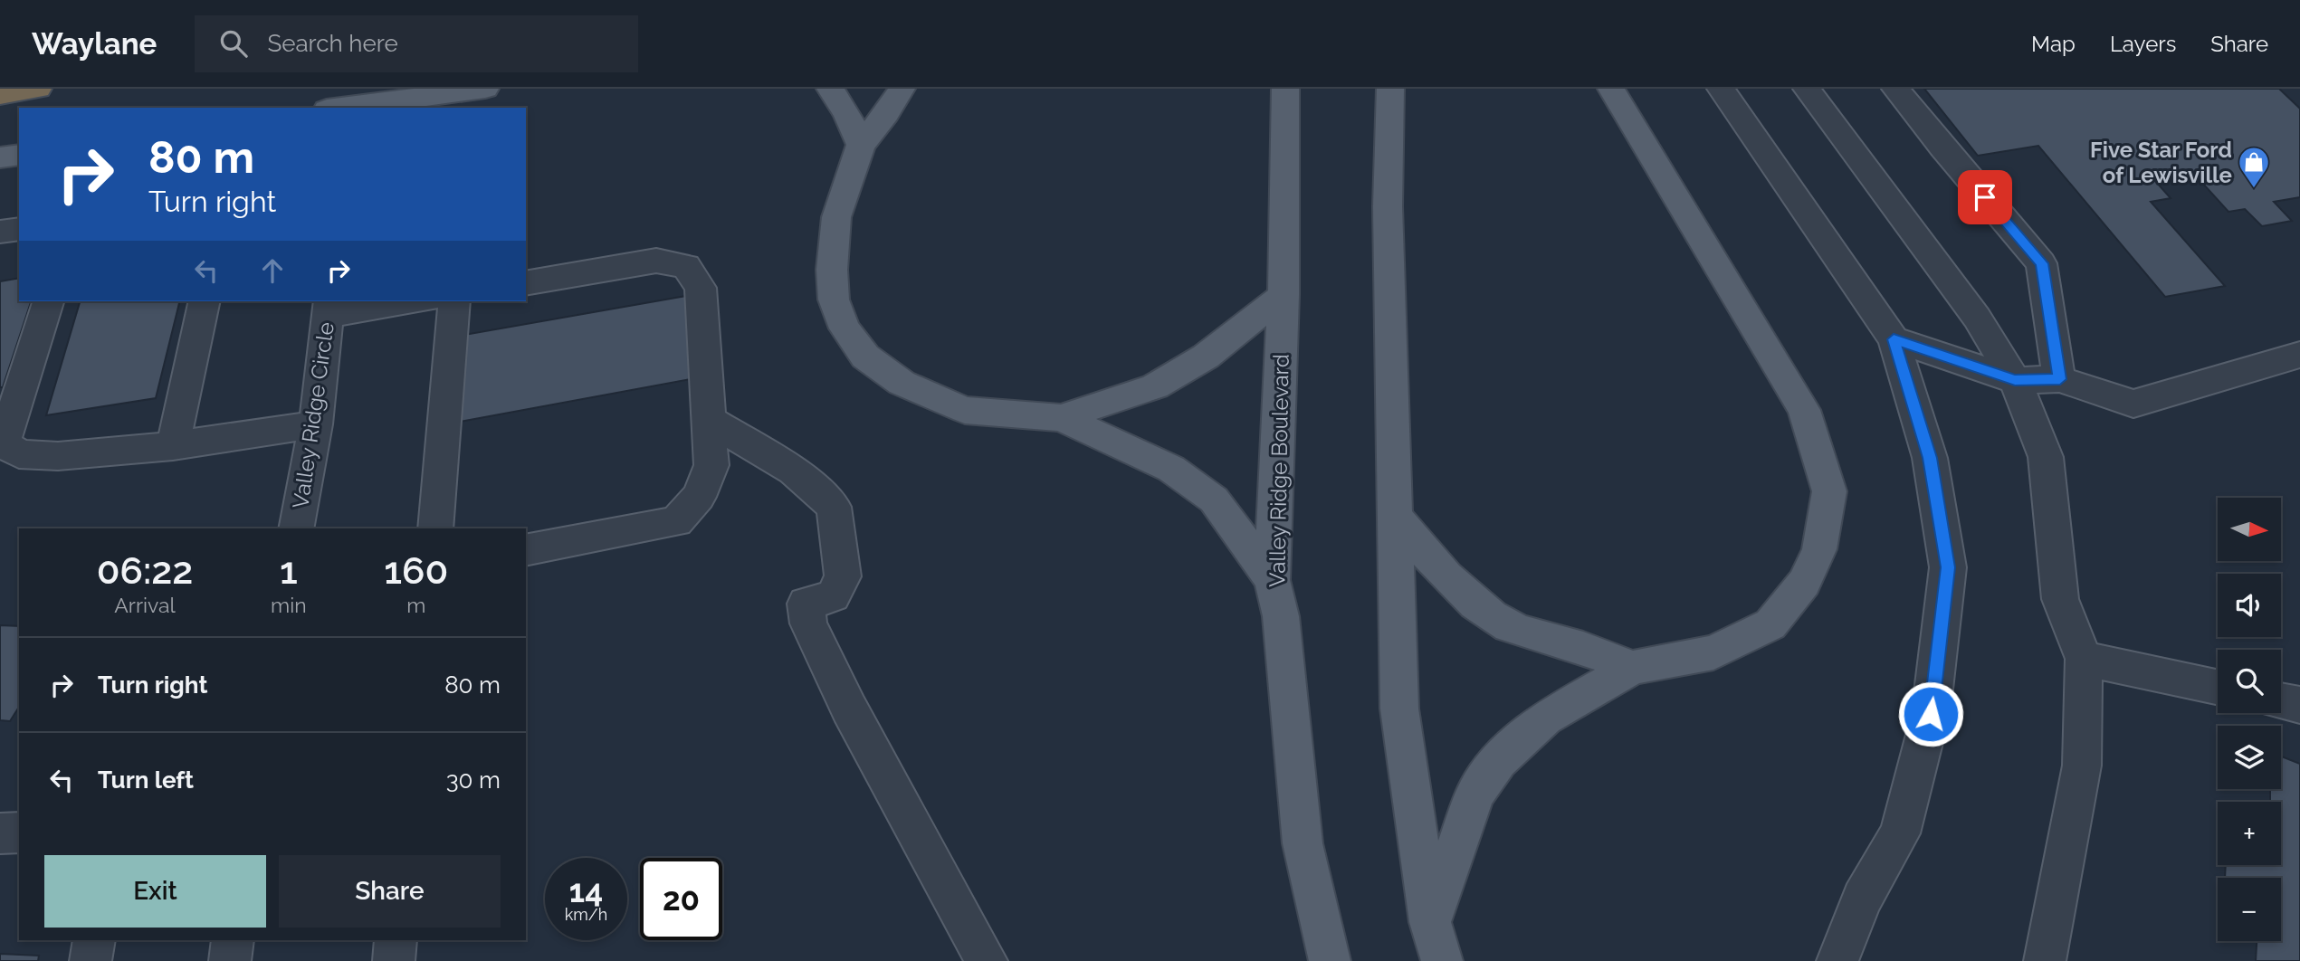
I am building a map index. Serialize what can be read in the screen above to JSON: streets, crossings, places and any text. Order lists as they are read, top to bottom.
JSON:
{
  "streets": {
    "main road": ["Valley Ridge Boulevard"],
    "street": ["Valley Ridge Circle"]
  },
  "places": {
    "shop": ["Five Star Ford of Lewisville"]
  },
  "north": "right",
  "page": {
    "header": "Waylane",
    "search": "Search here",
    "nav": ["Map", "Layers", "Share"],
    "turn": ["80 m", "Turn right"],
    "map_buttons": ["+", "−"],
    "eta": [
      "06:22",
      "Arrival",
      "1",
      "min",
      "160",
      "m"
    ],
    "list": [
      {
        "name": "Turn right",
        "value": "80 m"
      },
      {
        "name": "Turn left",
        "value": "30 m"
      }
    ],
    "buttons": ["Exit", "Share"],
    "speed": "14 km/h",
    "limit": "20"
  }
}
